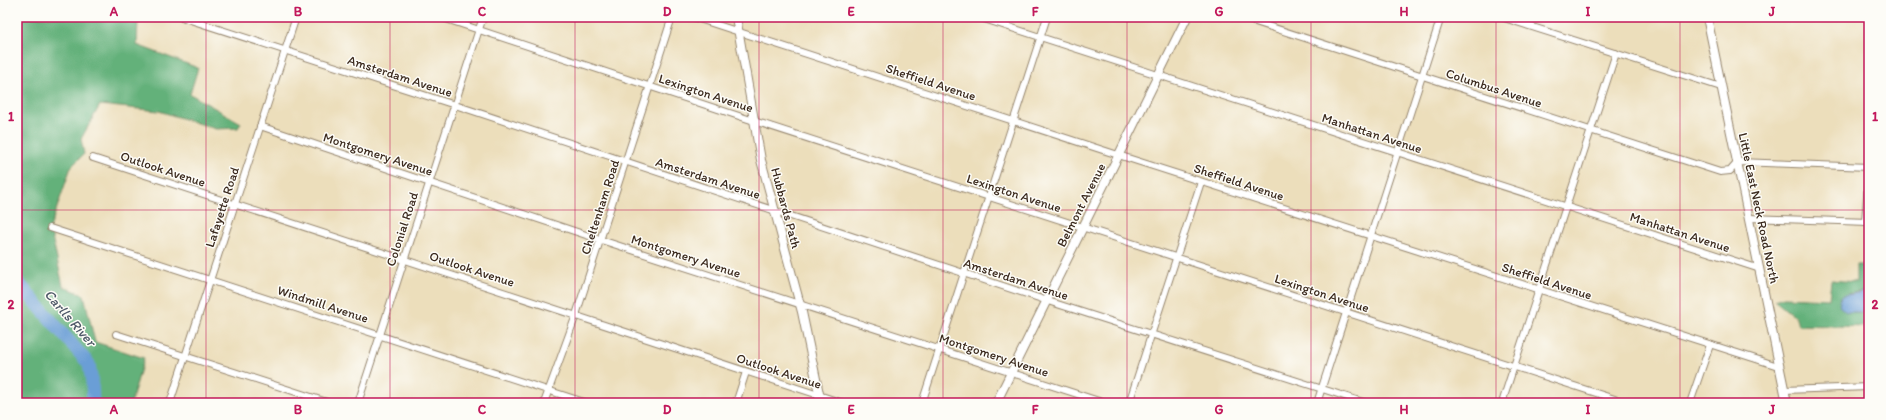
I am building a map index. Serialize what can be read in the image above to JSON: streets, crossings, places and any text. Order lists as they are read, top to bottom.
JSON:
{
  "streets": {
    "main road": ["Belmont Avenue", "Hubbards Path", "Little East Neck Road North"],
    "street": [
      "Amsterdam Avenue",
      "Sheffield Avenue",
      "Columbus Avenue",
      "Lexington Avenue",
      "Manhattan Avenue",
      "Montgomery Avenue",
      "Outlook Avenue",
      "Lafayette Road",
      "Cheltenham Road",
      "Colonial Road",
      "Windmill Avenue"
    ]
  },
  "crossings": [
    ["Amsterdam Avenue", "Belmont Avenue"],
    ["Amsterdam Avenue", "Lafayette Road"],
    ["Amsterdam Avenue", "Cheltenham Road"],
    ["Amsterdam Avenue", "Hubbards Path"],
    ["Amsterdam Avenue", "Colonial Road"],
    ["Sheffield Avenue", "Belmont Avenue"],
    ["Sheffield Avenue", "Hubbards Path"],
    ["Sheffield Avenue", "Little East Neck Road North"],
    ["Columbus Avenue", "Little East Neck Road North"],
    ["Lexington Avenue", "Belmont Avenue"],
    ["Lexington Avenue", "Cheltenham Road"],
    ["Lexington Avenue", "Hubbards Path"],
    ["Lexington Avenue", "Colonial Road"],
    ["Manhattan Avenue", "Belmont Avenue"],
    ["Manhattan Avenue", "Little East Neck Road North"],
    ["Montgomery Avenue", "Belmont Avenue"],
    ["Montgomery Avenue", "Lafayette Road"],
    ["Montgomery Avenue", "Cheltenham Road"],
    ["Montgomery Avenue", "Hubbards Path"],
    ["Montgomery Avenue", "Colonial Road"],
    ["Outlook Avenue", "Lafayette Road"],
    ["Outlook Avenue", "Cheltenham Road"],
    ["Outlook Avenue", "Hubbards Path"],
    ["Outlook Avenue", "Colonial Road"],
    ["Lafayette Road", "Windmill Avenue"],
    ["Cheltenham Road", "Windmill Avenue"],
    ["Colonial Road", "Windmill Avenue"]
  ],
  "water": ["Carlls River"],
  "grid": {
    "columns": [
      "A",
      "B",
      "C",
      "D",
      "E",
      "F",
      "G",
      "H",
      "I",
      "J"
    ],
    "rows": ["1", "2"]
  }
}
